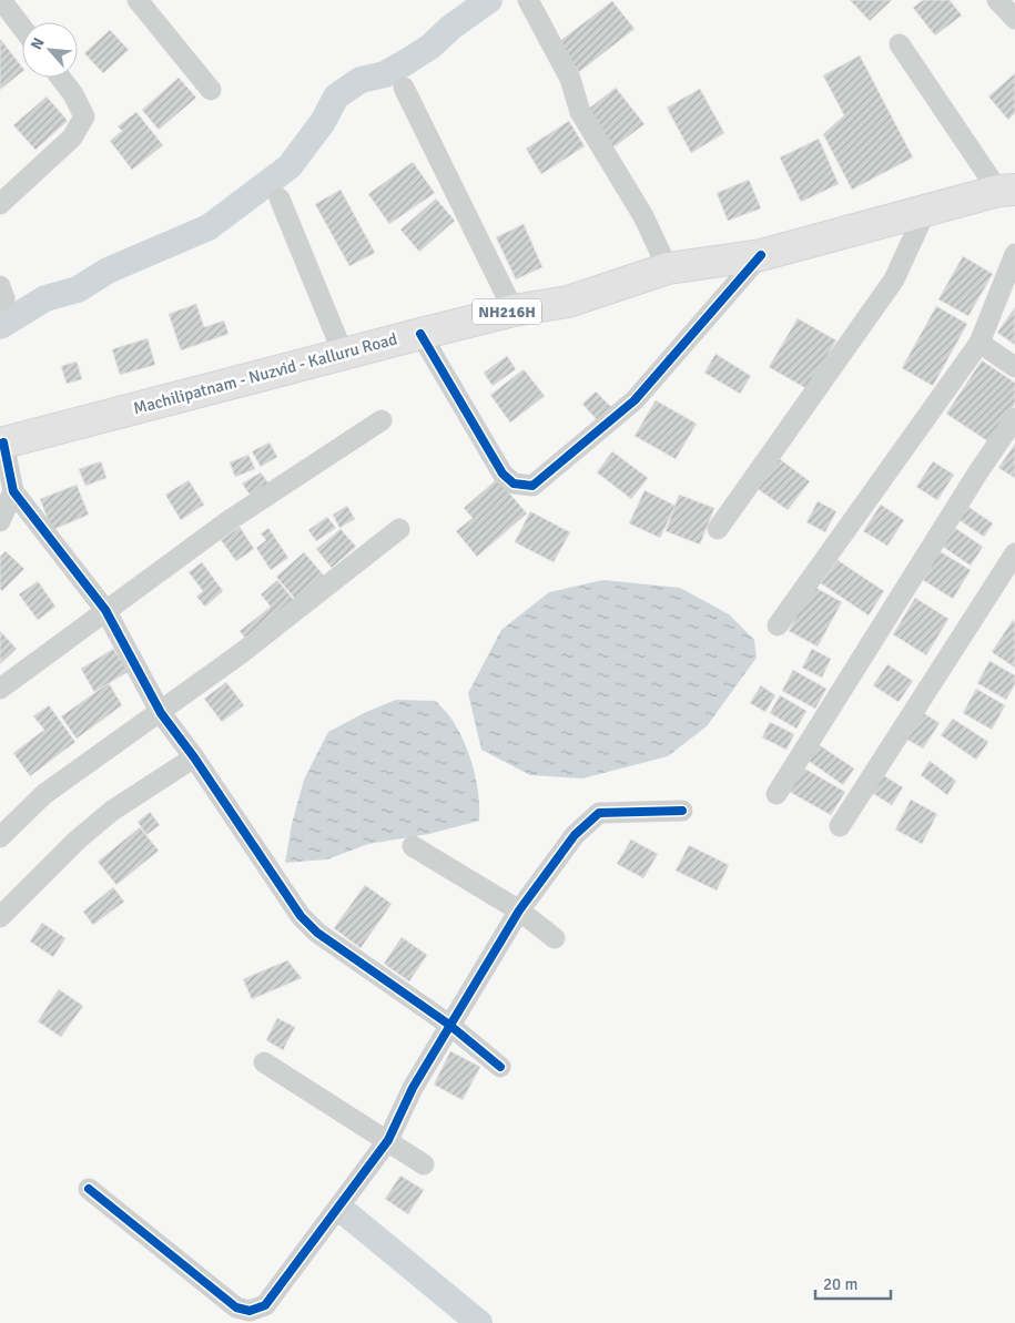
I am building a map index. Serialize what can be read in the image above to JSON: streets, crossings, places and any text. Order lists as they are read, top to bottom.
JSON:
{
  "streets": {
    "highway": ["NH216H", "Machilipatnam - Nuzvid - Kalluru Road"]
  },
  "scale_bar": "20 m",
  "north": "top left"
}
